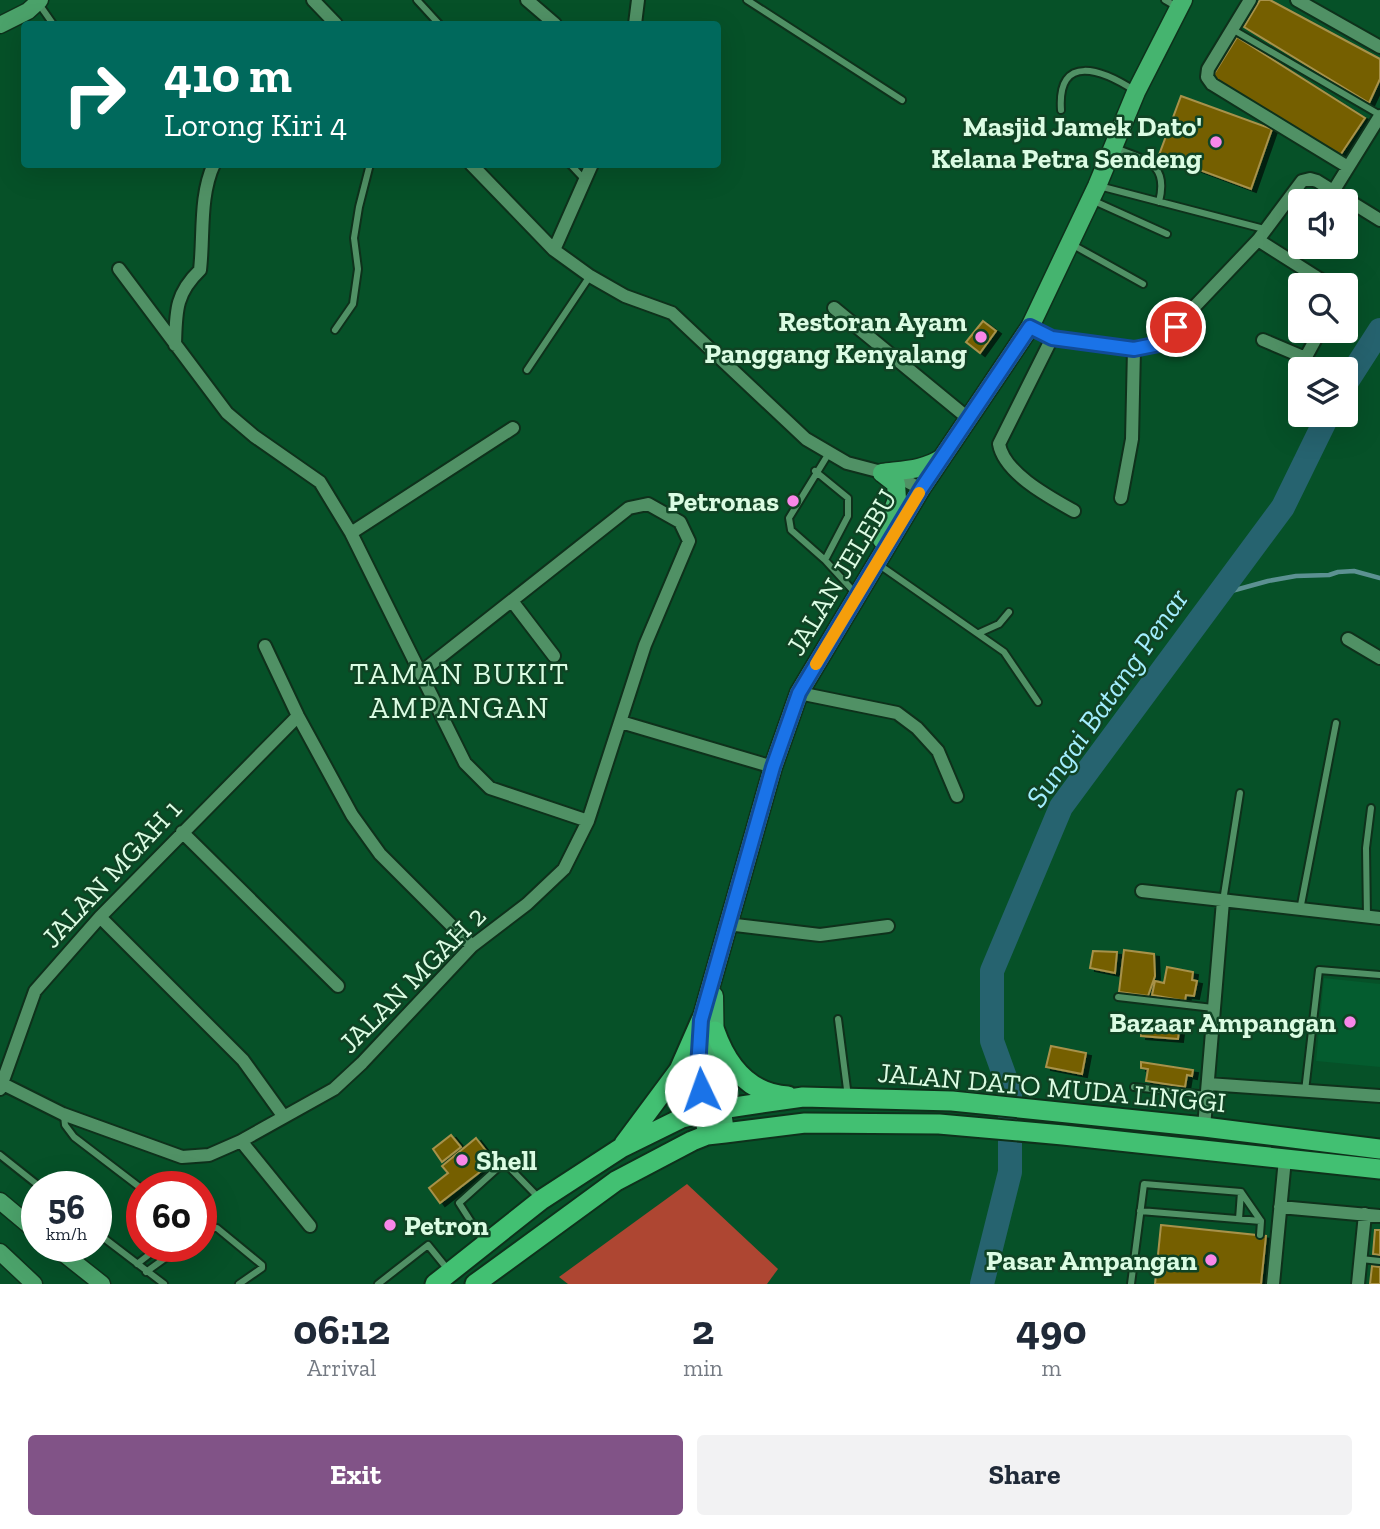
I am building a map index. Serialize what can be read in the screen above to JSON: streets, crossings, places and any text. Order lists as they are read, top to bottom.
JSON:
{
  "streets": {
    "highway": ["JALAN DATO MUDA LINGGI"],
    "main road": ["JALAN JELEBU"],
    "street": ["JALAN MGAH 1", "JALAN MGAH 2"]
  },
  "crossings": [
    ["JALAN JELEBU", "JALAN DATO MUDA LINGGI"],
    ["JALAN MGAH 1", "JALAN MGAH 2"]
  ],
  "districts": ["TAMAN BUKIT AMPANGAN"],
  "water": ["Sungai Batang Penar"],
  "places": [
    "Masjid Jamek Dato' Kelana Petra Sendeng",
    "Restoran Ayam Panggang Kenyalang",
    "Petronas",
    "Bazaar Ampangan",
    "Shell",
    "Petron",
    "Pasar Ampangan"
  ],
  "page": {
    "turn": ["410 m", "Lorong Kiri 4"],
    "speed": "56 km/h",
    "limit": "60",
    "eta": [
      "06:12",
      "Arrival",
      "2",
      "min",
      "490",
      "m"
    ],
    "buttons": ["Exit", "Share"]
  }
}
